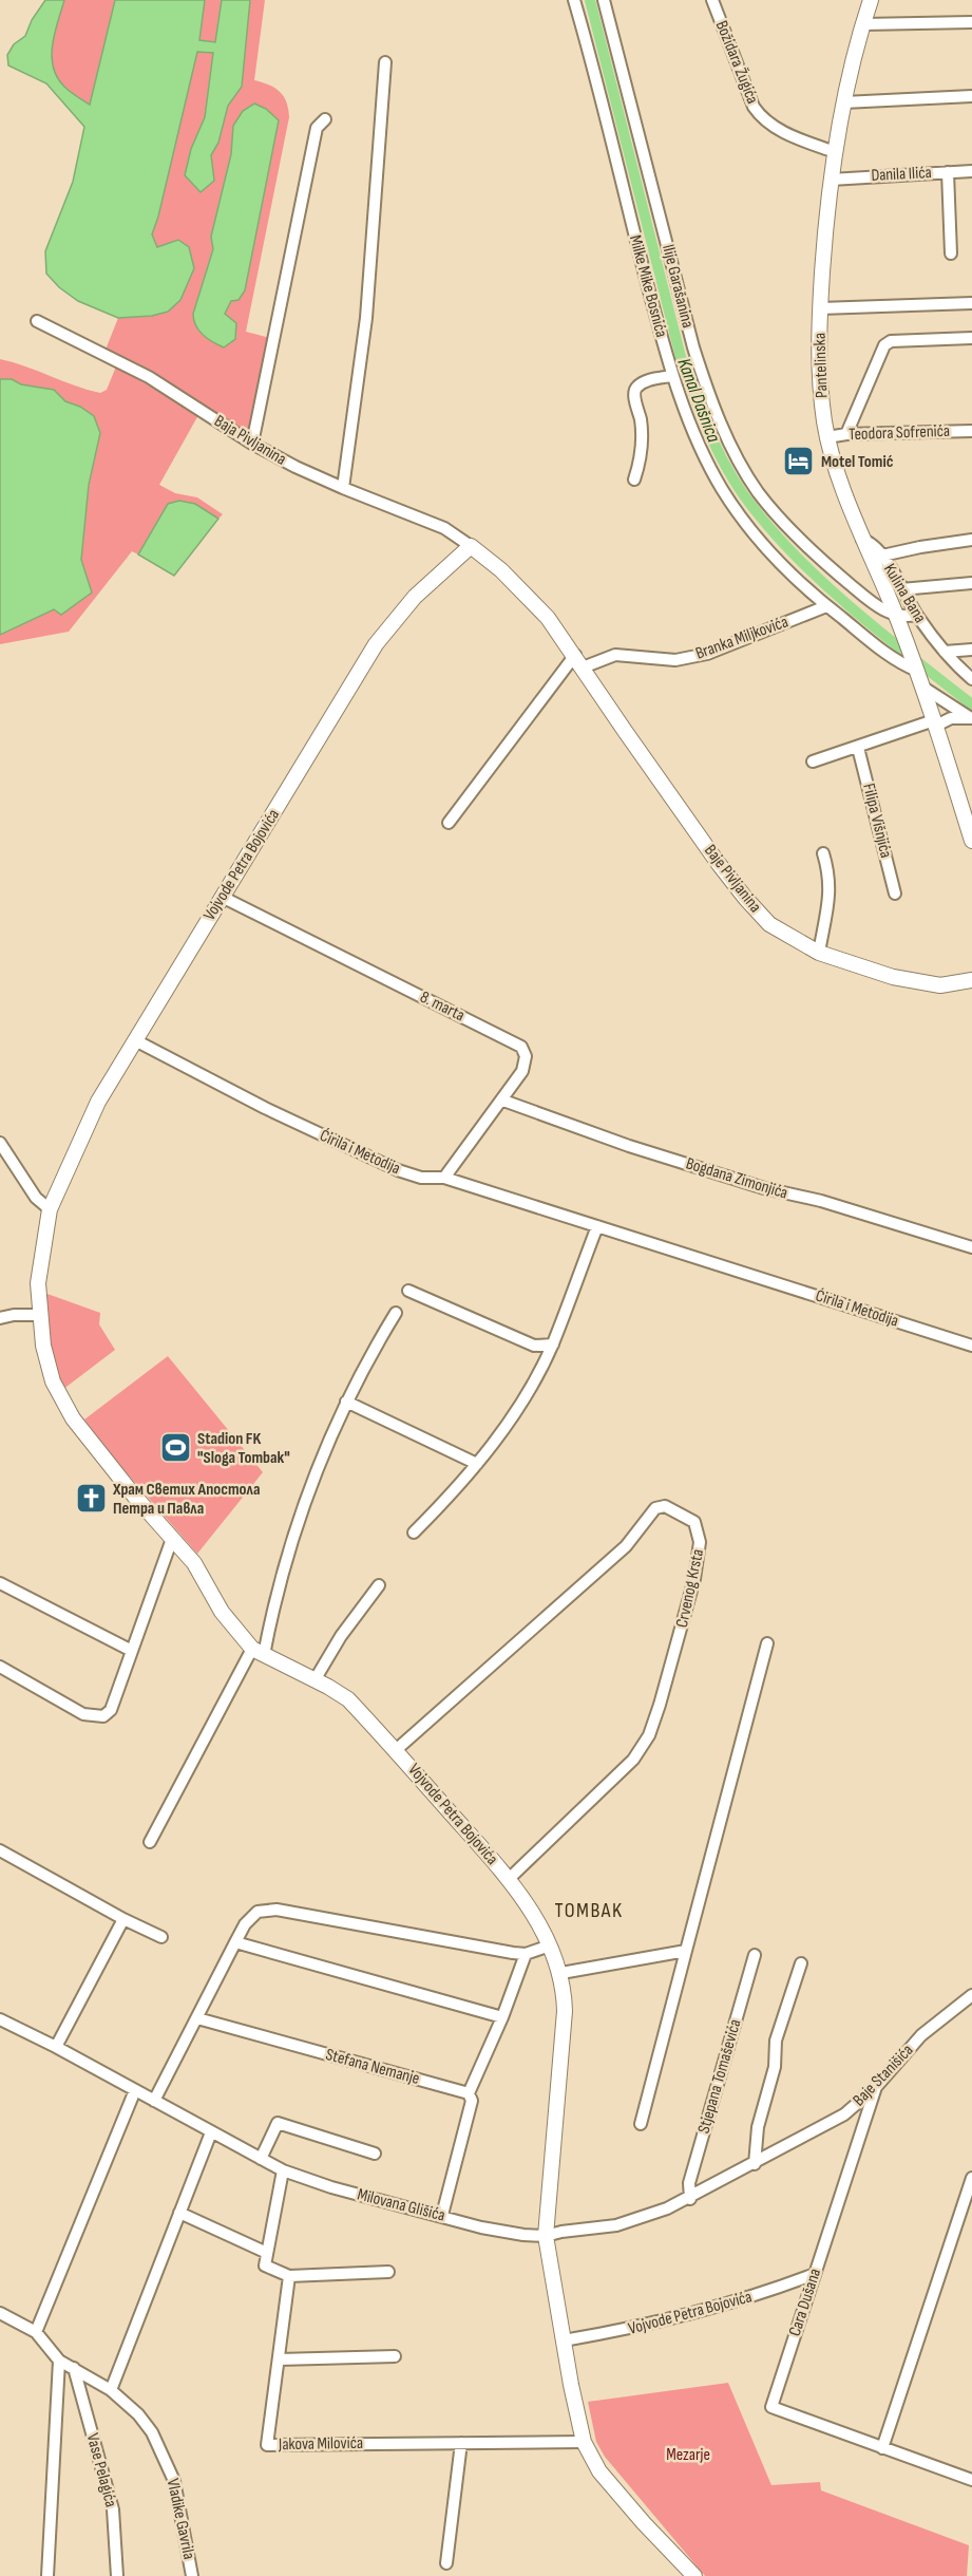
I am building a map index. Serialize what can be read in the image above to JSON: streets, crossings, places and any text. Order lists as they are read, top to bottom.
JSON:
{
  "streets": {
    "street": [
      "Božidara Žugića",
      "Danila Ilića",
      "Milke Mike Bosnića",
      "Ilije Garašanina",
      "Pantelinska",
      "Teodora Sofrenića",
      "Baja Pivljanina",
      "Kulina Bana",
      "Branka Miljkovića",
      "Filipa Višnjića",
      "Vojvode Petra Bojovića",
      "Baje Pivljanina",
      "8. marta",
      "Ćirila i Metodija",
      "Bogdana Zimonjića",
      "Crvenog Krsta",
      "Stefana Nemanje",
      "Baje Stanišića",
      "Stjepana Tomaševića",
      "Milovana Glišića",
      "Cara Dušana",
      "Jakova Milovića",
      "Vase Pelagića",
      "Vladike Gavrila"
    ]
  },
  "crossings": [
    ["Božidara Žugića", "Pantelinska"],
    ["Danila Ilića", "Pantelinska"],
    ["Milke Mike Bosnića", "Pantelinska"],
    ["Milke Mike Bosnića", "Branka Miljkovića"],
    ["Ilije Garašanina", "Pantelinska"],
    ["Pantelinska", "Teodora Sofrenića"],
    ["Pantelinska", "Kulina Bana"],
    ["Baja Pivljanina", "Vojvode Petra Bojovića"],
    ["Baja Pivljanina", "Baje Pivljanina"],
    ["Branka Miljkovića", "Baje Pivljanina"],
    ["Vojvode Petra Bojovića", "Baje Pivljanina"],
    ["Vojvode Petra Bojovića", "8. marta"],
    ["Vojvode Petra Bojovića", "Ćirila i Metodija"],
    ["Vojvode Petra Bojovića", "Crvenog Krsta"],
    ["Vojvode Petra Bojovića", "Baje Stanišića"],
    ["Vojvode Petra Bojovića", "Milovana Glišića"],
    ["Vojvode Petra Bojovića", "Cara Dušana"],
    ["Vojvode Petra Bojovića", "Jakova Milovića"],
    ["8. marta", "Ćirila i Metodija"],
    ["8. marta", "Bogdana Zimonjića"],
    ["Baje Stanišića", "Stjepana Tomaševića"],
    ["Baje Stanišića", "Milovana Glišića"],
    ["Baje Stanišića", "Cara Dušana"],
    ["Vase Pelagića", "Vladike Gavrila"]
  ],
  "districts": ["TOMBAK"],
  "water": ["Kanal Dašnica"],
  "parks": ["Mezarje"],
  "places": {
    "hotel": ["Motel Tomić"],
    "sports": ["Stadion FK \"Sloga Tombak\""],
    "church": ["Храм Светих Апостола Петра и Павла"]
  }
}
